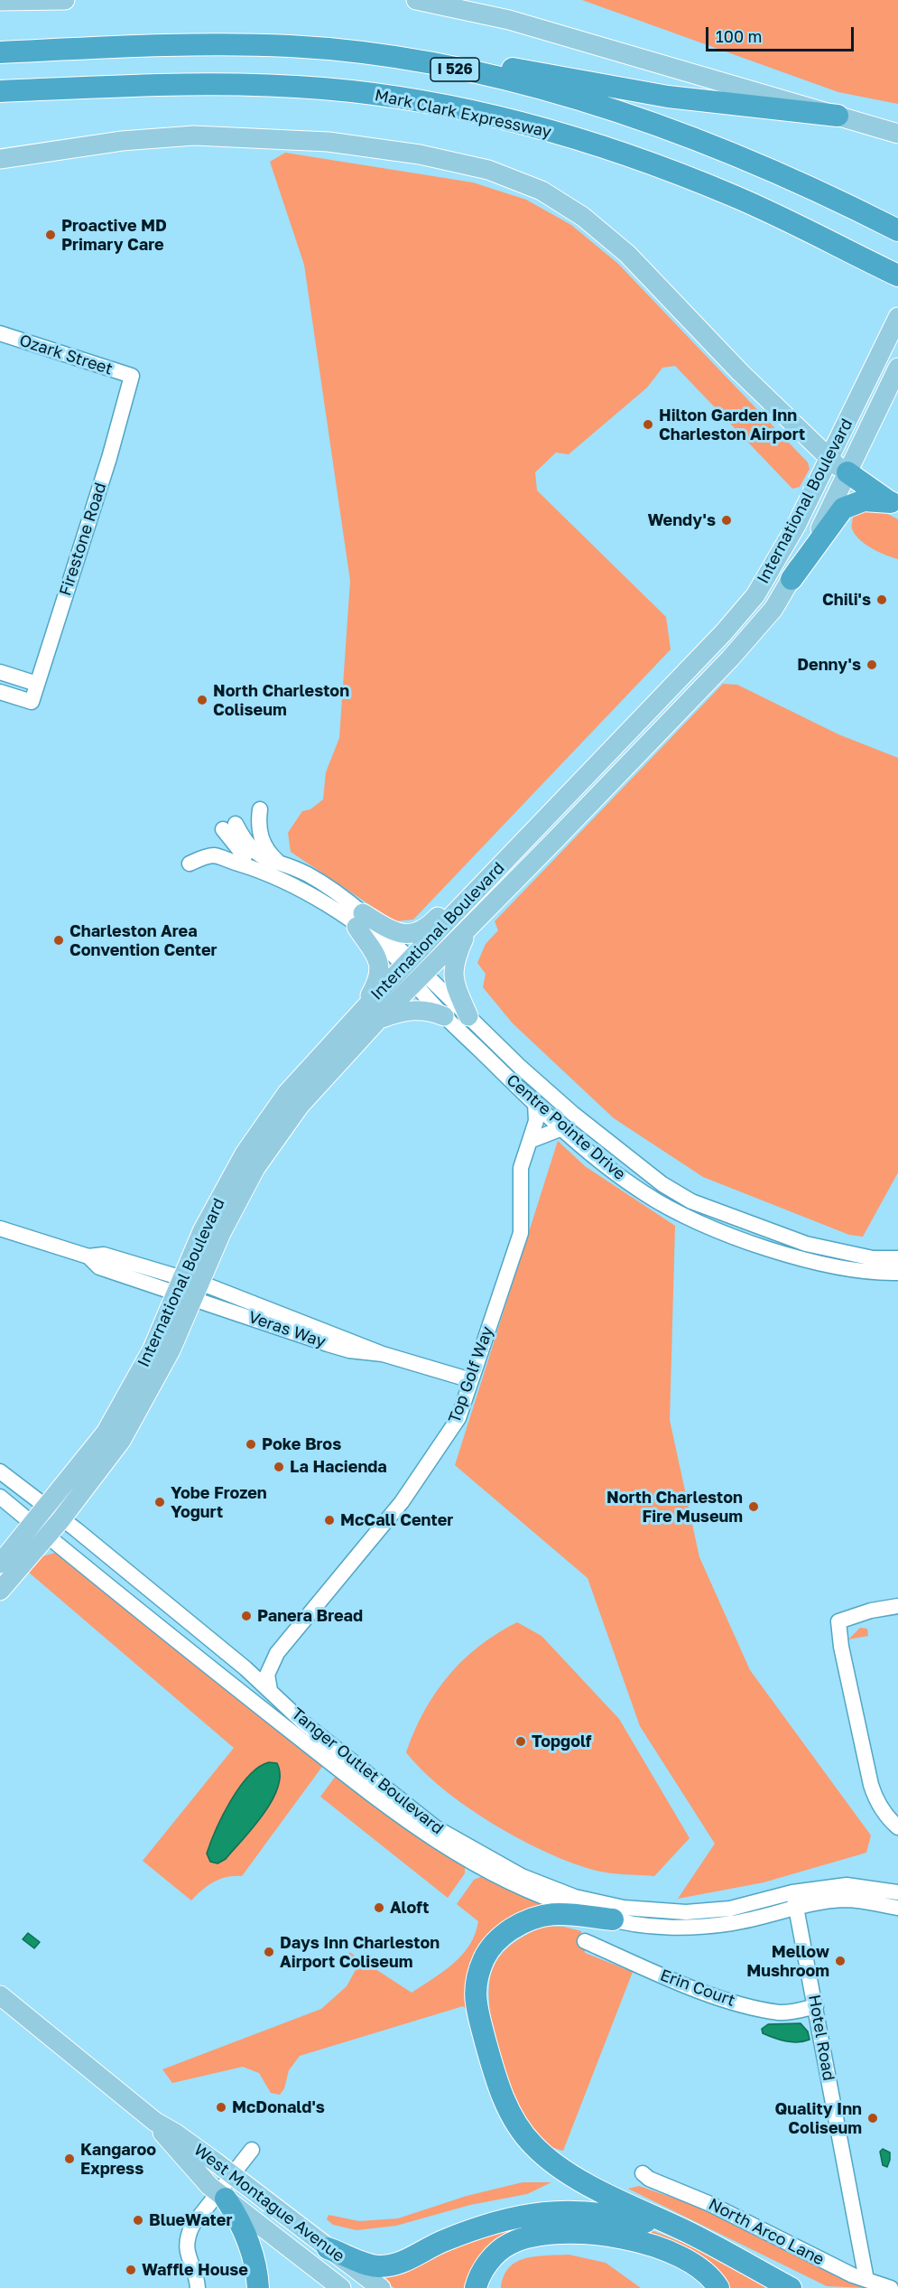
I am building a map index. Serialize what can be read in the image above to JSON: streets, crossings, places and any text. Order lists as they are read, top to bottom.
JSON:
{
  "streets": {
    "highway": ["I 526", "Mark Clark Expressway"],
    "main road": ["International Boulevard", "West Montague Avenue"],
    "street": [
      "Ozark Street",
      "Firestone Road",
      "Centre Pointe Drive",
      "Veras Way",
      "Top Golf Way",
      "Tanger Outlet Boulevard",
      "Erin Court",
      "Hotel Road",
      "North Arco Lane"
    ]
  },
  "crossings": [
    ["Ozark Street", "Firestone Road"],
    ["International Boulevard", "Centre Pointe Drive"],
    ["International Boulevard", "Veras Way"],
    ["International Boulevard", "Tanger Outlet Boulevard"],
    ["Centre Pointe Drive", "Top Golf Way"],
    ["Veras Way", "Top Golf Way"],
    ["Top Golf Way", "Tanger Outlet Boulevard"],
    ["Tanger Outlet Boulevard", "Hotel Road"],
    ["Erin Court", "Hotel Road"],
    ["Hotel Road", "North Arco Lane"]
  ],
  "places": [
    "Proactive MD Primary Care",
    "Hilton Garden Inn Charleston Airport",
    "Wendy's",
    "Chili's",
    "Denny's",
    "North Charleston Coliseum",
    "Charleston Area Convention Center",
    "Poke Bros",
    "La Hacienda",
    "Yobe Frozen Yogurt",
    "North Charleston Fire Museum",
    "McCall Center",
    "Panera Bread",
    "Topgolf",
    "Aloft",
    "Days Inn Charleston Airport Coliseum",
    "Mellow Mushroom",
    "McDonald's",
    "Quality Inn Coliseum",
    "Kangaroo Express",
    "BlueWater",
    "Waffle House"
  ],
  "scale_bar": "100 m"
}
